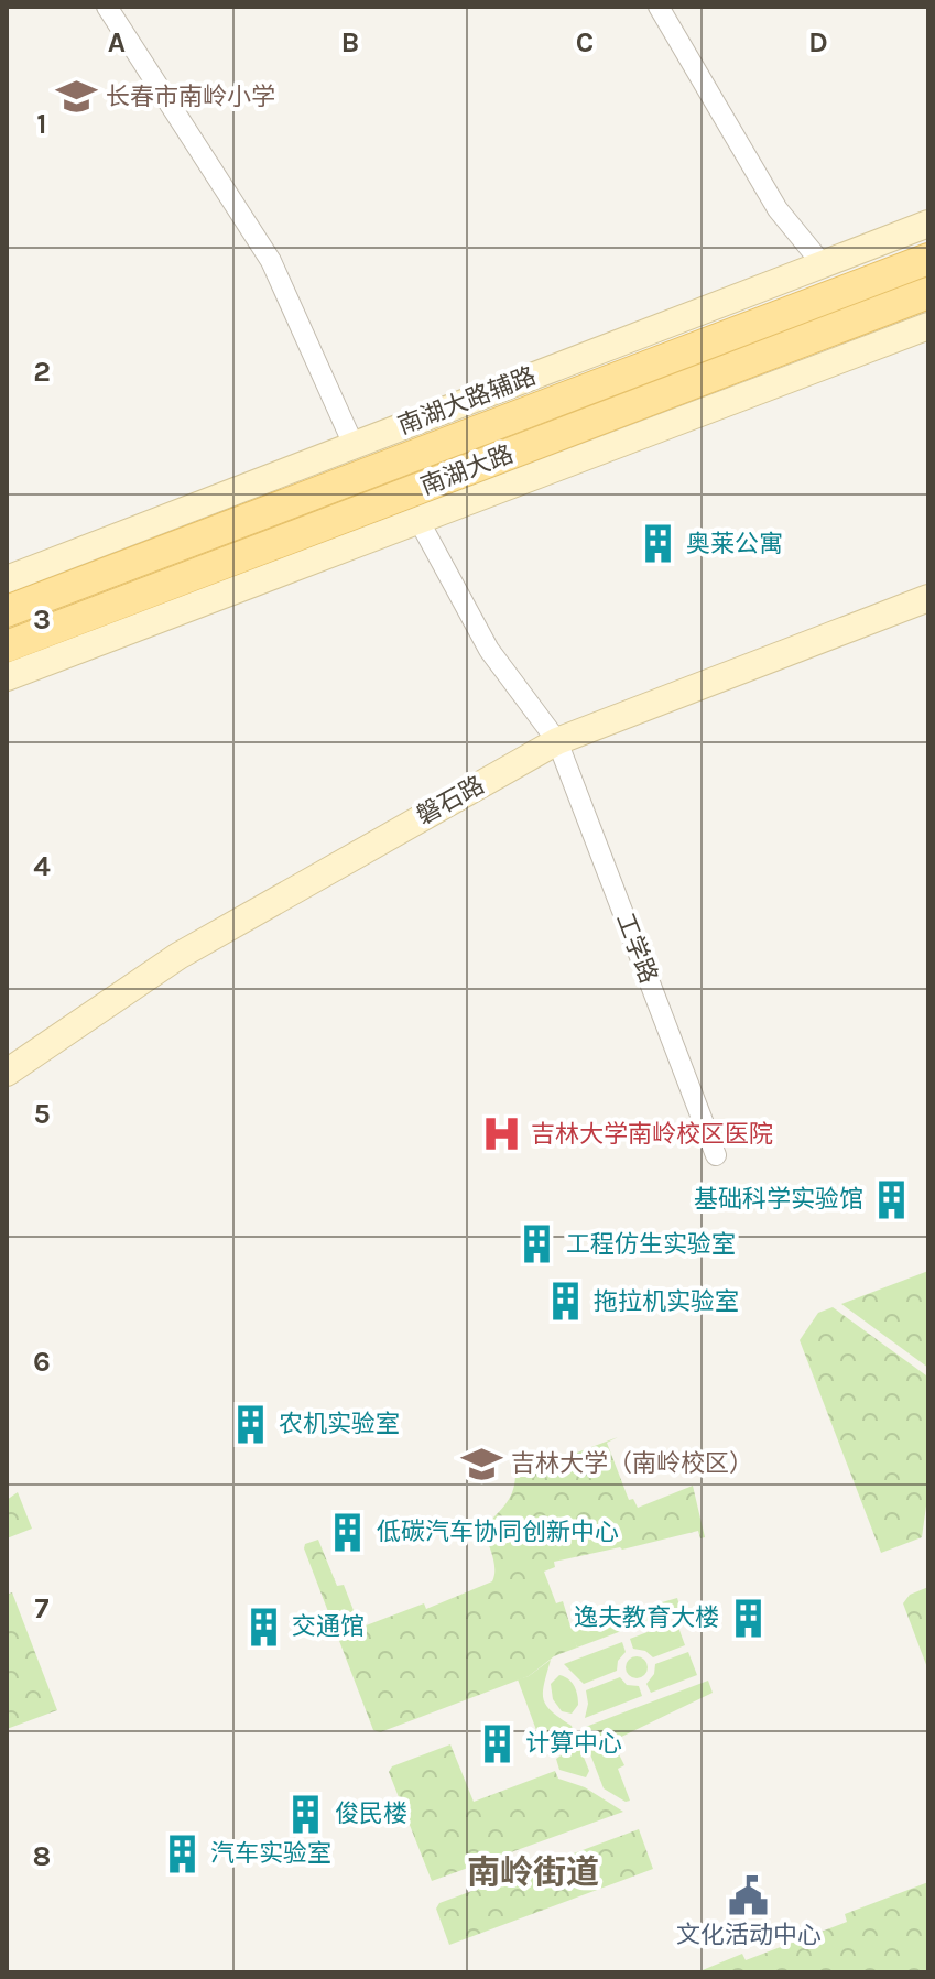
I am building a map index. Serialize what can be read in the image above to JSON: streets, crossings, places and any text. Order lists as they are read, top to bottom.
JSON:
{
  "streets": {
    "main road": ["南湖大路"],
    "street": ["南湖大路辅路", "磐石路", "工学路"]
  },
  "crossings": [
    ["磐石路", "工学路"]
  ],
  "districts": ["南岭街道"],
  "places": {
    "school or university": ["长春市南岭小学", "吉林大学（南岭校区）"],
    "building": [
      "奥莱公寓",
      "基础科学实验馆",
      "工程仿生实验室",
      "拖拉机实验室",
      "农机实验室",
      "低碳汽车协同创新中心",
      "逸夫教育大楼",
      "交通馆",
      "计算中心",
      "俊民楼",
      "汽车实验室"
    ],
    "hospital": ["吉林大学南岭校区医院"],
    "public building": ["文化活动中心"]
  },
  "grid": {
    "columns": [
      "A",
      "B",
      "C",
      "D"
    ],
    "rows": [
      "1",
      "2",
      "3",
      "4",
      "5",
      "6",
      "7",
      "8"
    ]
  }
}
